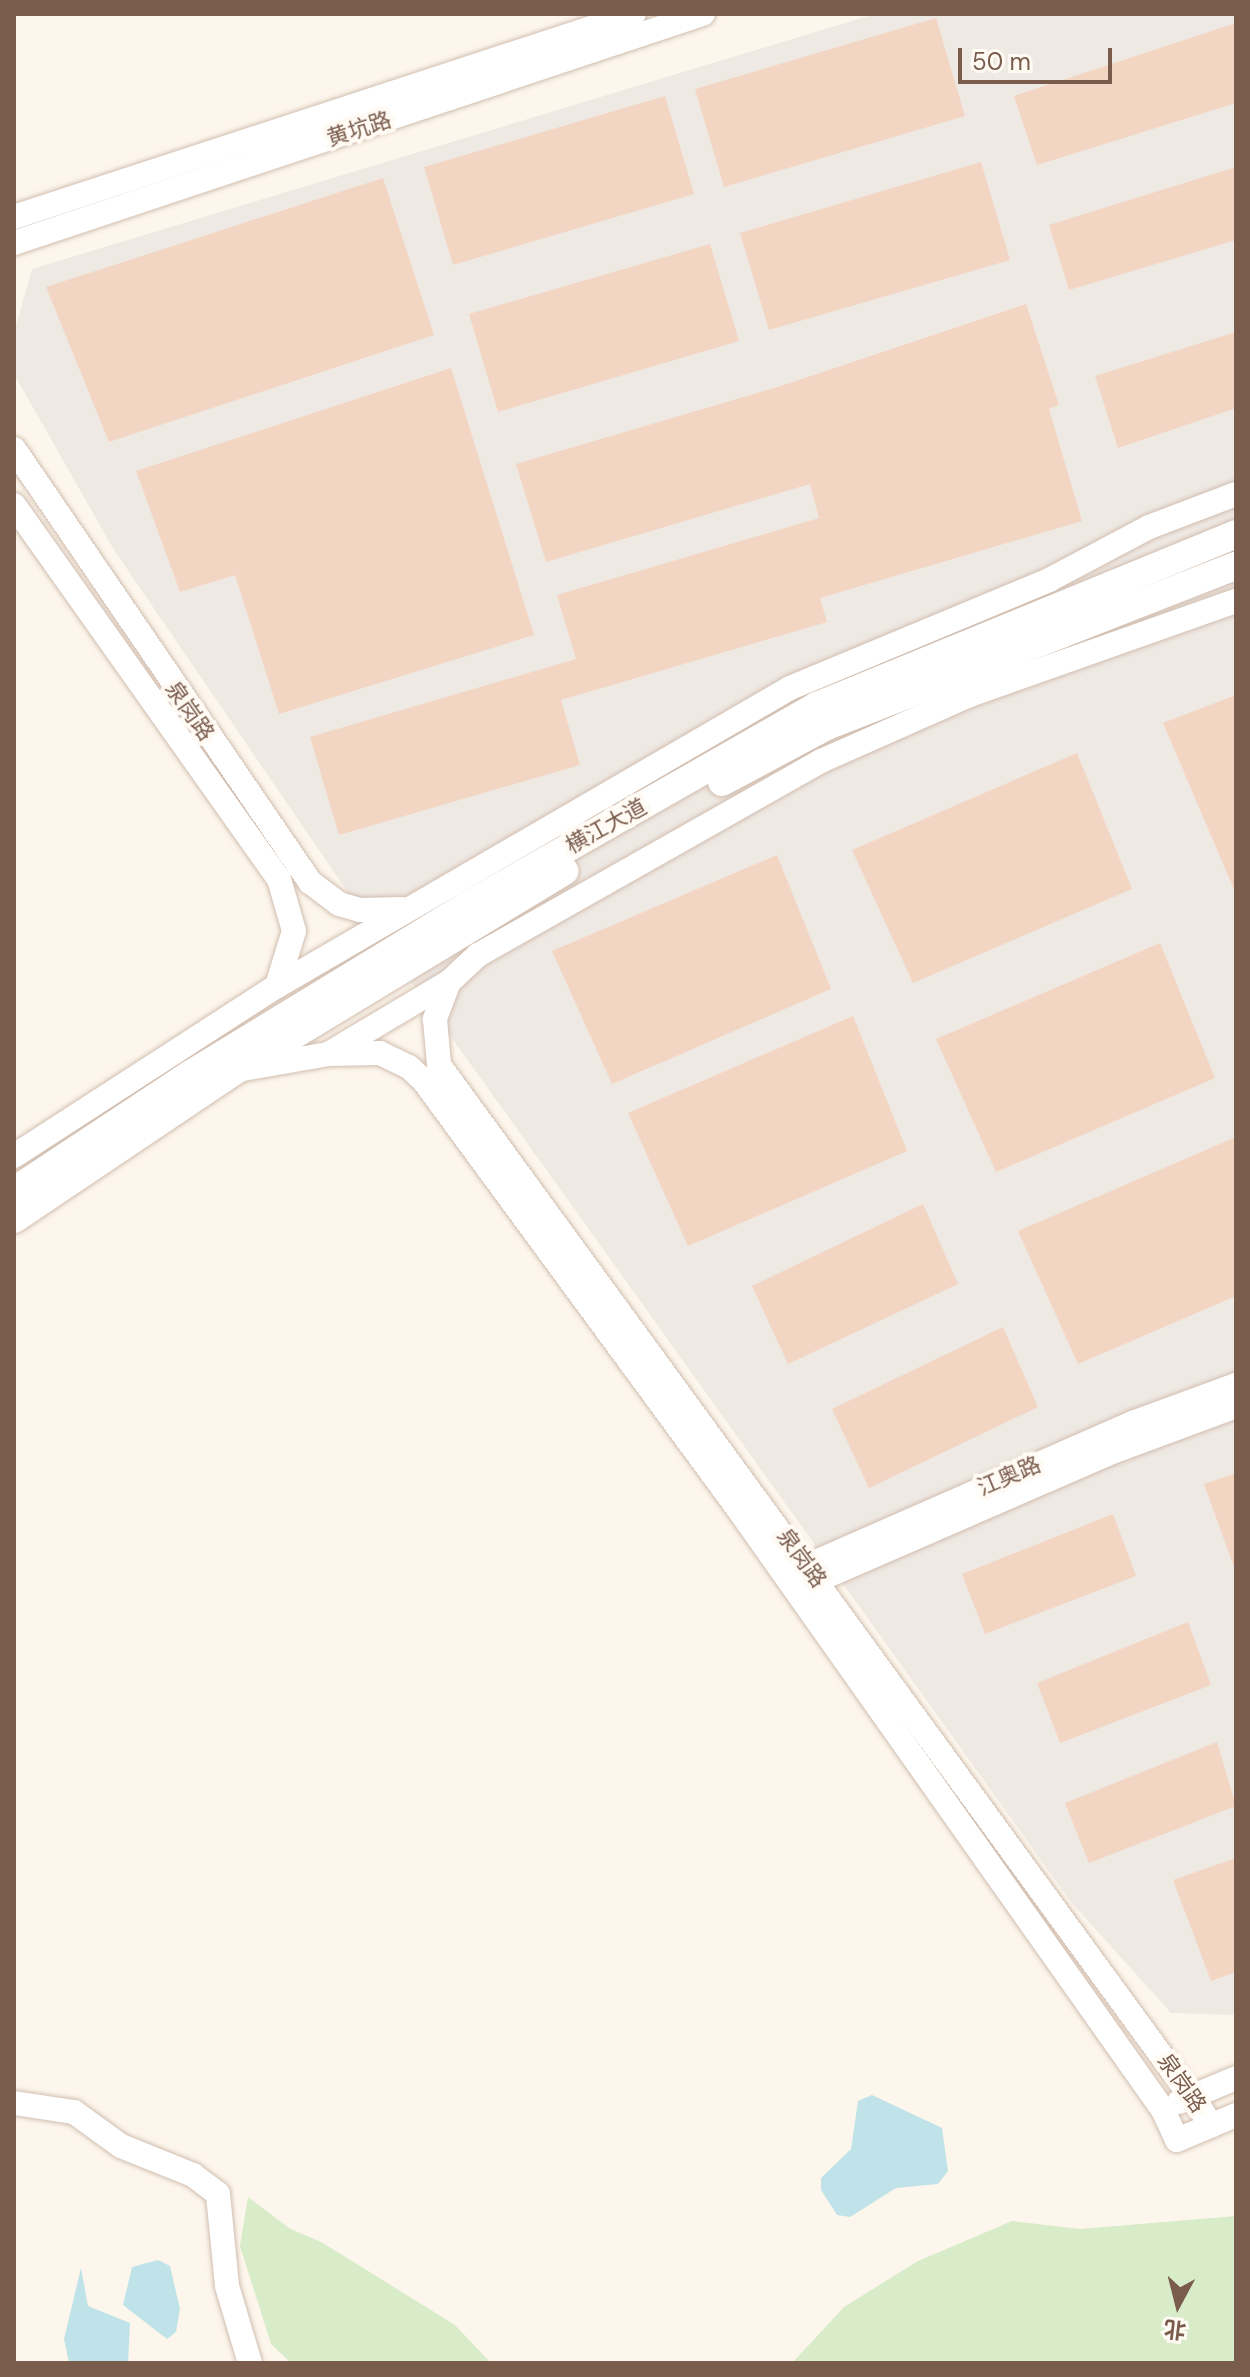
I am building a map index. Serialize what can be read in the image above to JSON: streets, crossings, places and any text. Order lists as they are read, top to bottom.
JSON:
{
  "streets": {
    "main road": ["横江大道"],
    "street": ["黄坑路", "泉岗路", "江奥路"]
  },
  "crossings": [
    ["泉岗路", "江奥路"]
  ],
  "scale_bar": "50 m",
  "north": "bottom"
}
